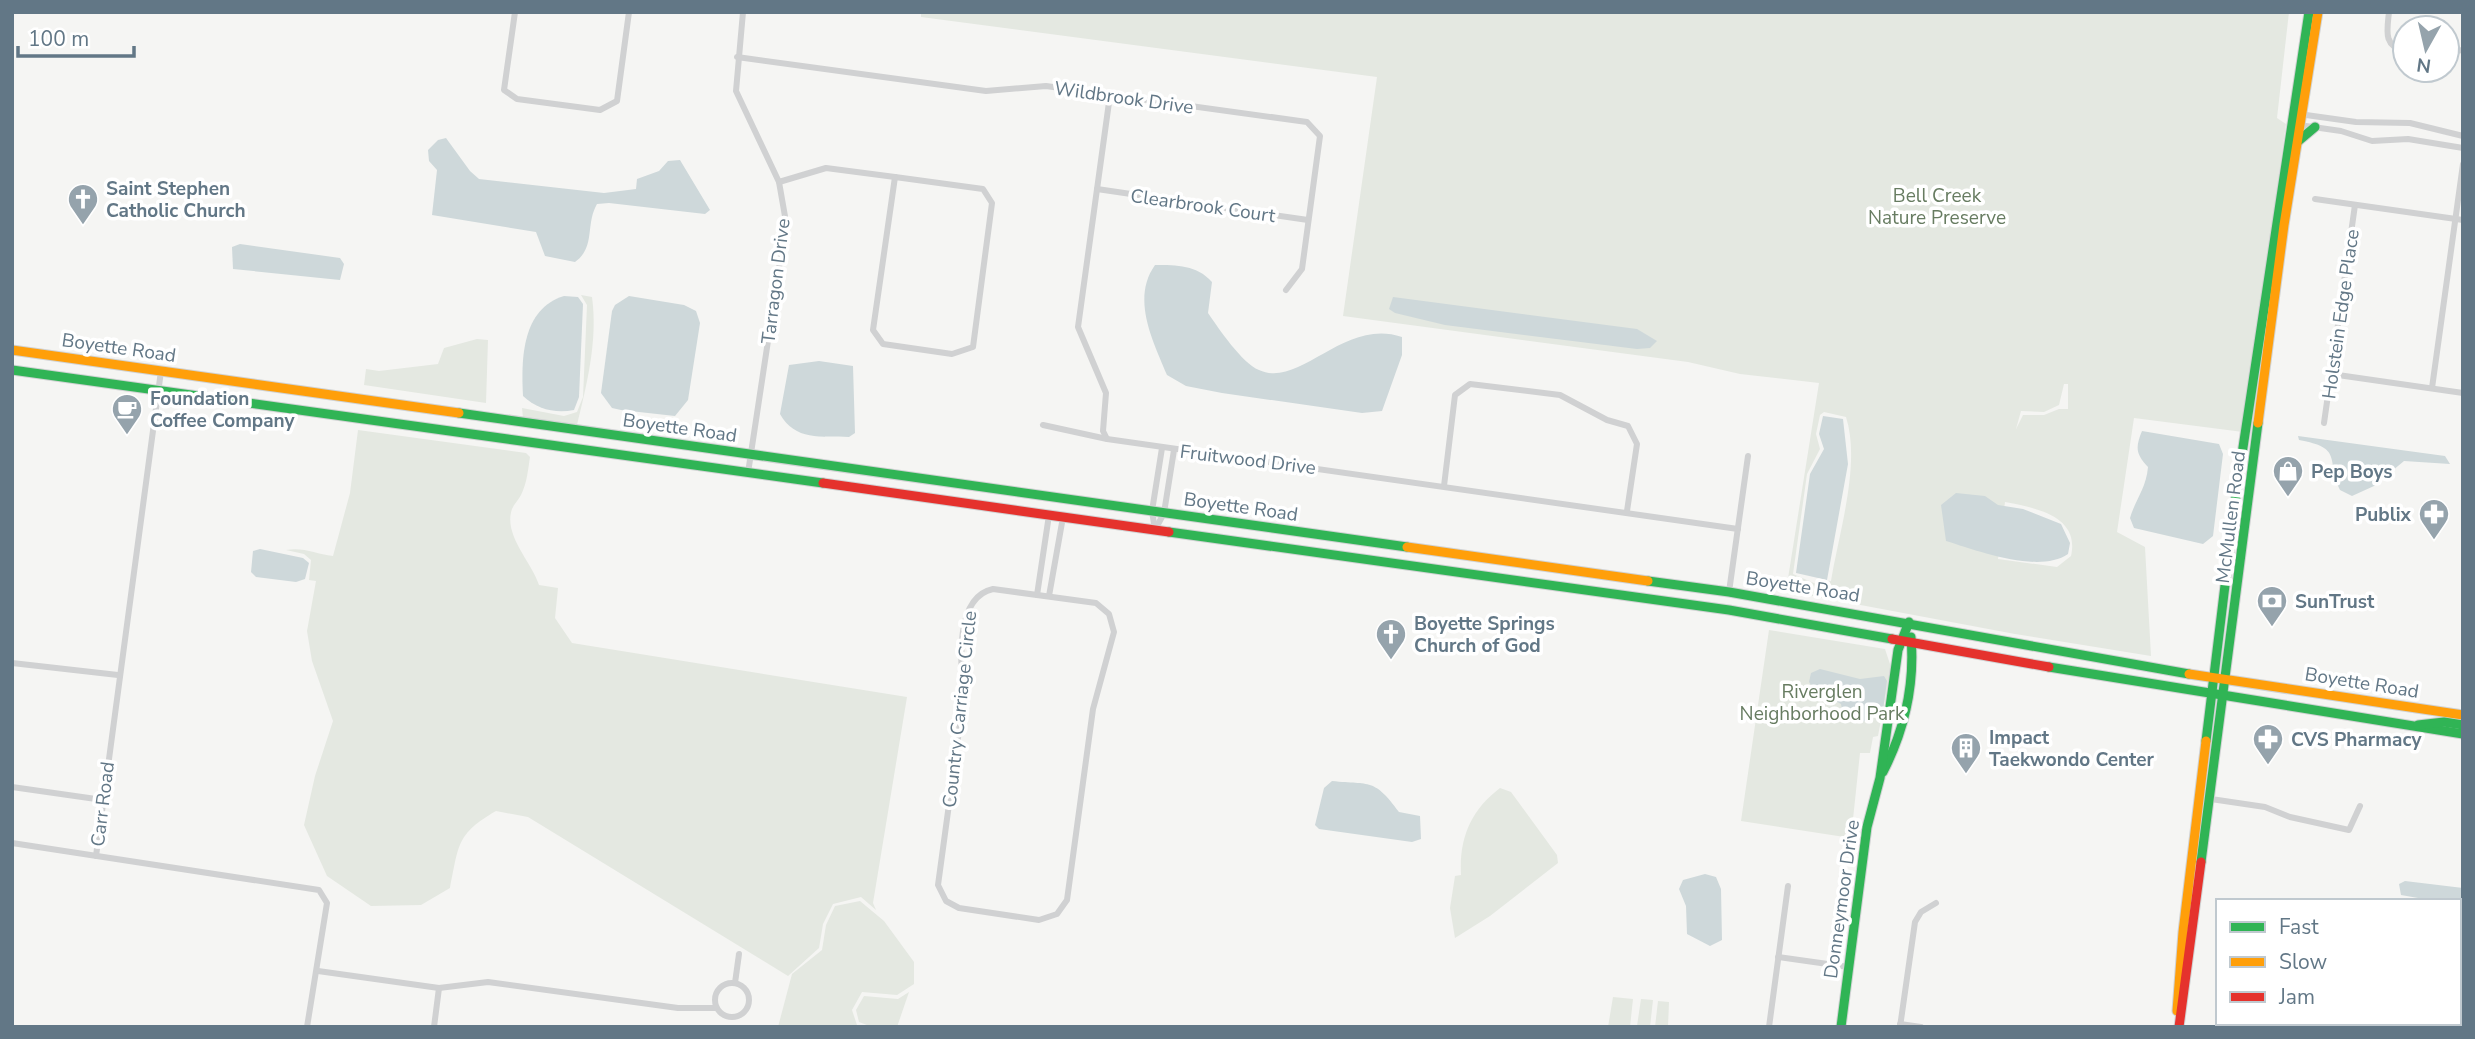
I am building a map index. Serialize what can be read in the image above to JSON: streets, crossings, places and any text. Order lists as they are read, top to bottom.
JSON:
{
  "streets": {
    "main road": ["Boyette Road", "McMullen Road", "Donneymoor Drive"],
    "street": [
      "Wildbrook Drive",
      "Clearbrook Court",
      "Tarragon Drive",
      "Holstein Edge Place",
      "Fruitwood Drive",
      "Country Carriage Circle",
      "Carr Road"
    ]
  },
  "crossings": [
    ["Wildbrook Drive", "Clearbrook Court"],
    ["Wildbrook Drive", "Tarragon Drive"],
    ["Tarragon Drive", "Boyette Road"],
    ["Boyette Road", "McMullen Road"],
    ["Boyette Road", "Carr Road"],
    ["Boyette Road", "Donneymoor Drive"]
  ],
  "parks": ["Bell Creek Nature Preserve", "Riverglen Neighborhood Park"],
  "places": {
    "church": ["Saint Stephen Catholic Church", "Boyette Springs Church of God"],
    "cafe": ["Foundation Coffee Company"],
    "shop": ["Pep Boys"],
    "pharmacy": ["Publix", "CVS Pharmacy"],
    "bank": ["SunTrust"],
    "building": ["Impact Taekwondo Center"]
  },
  "legend": ["Fast", "Slow", "Jam"],
  "scale_bar": "100 m",
  "north": "bottom"
}
